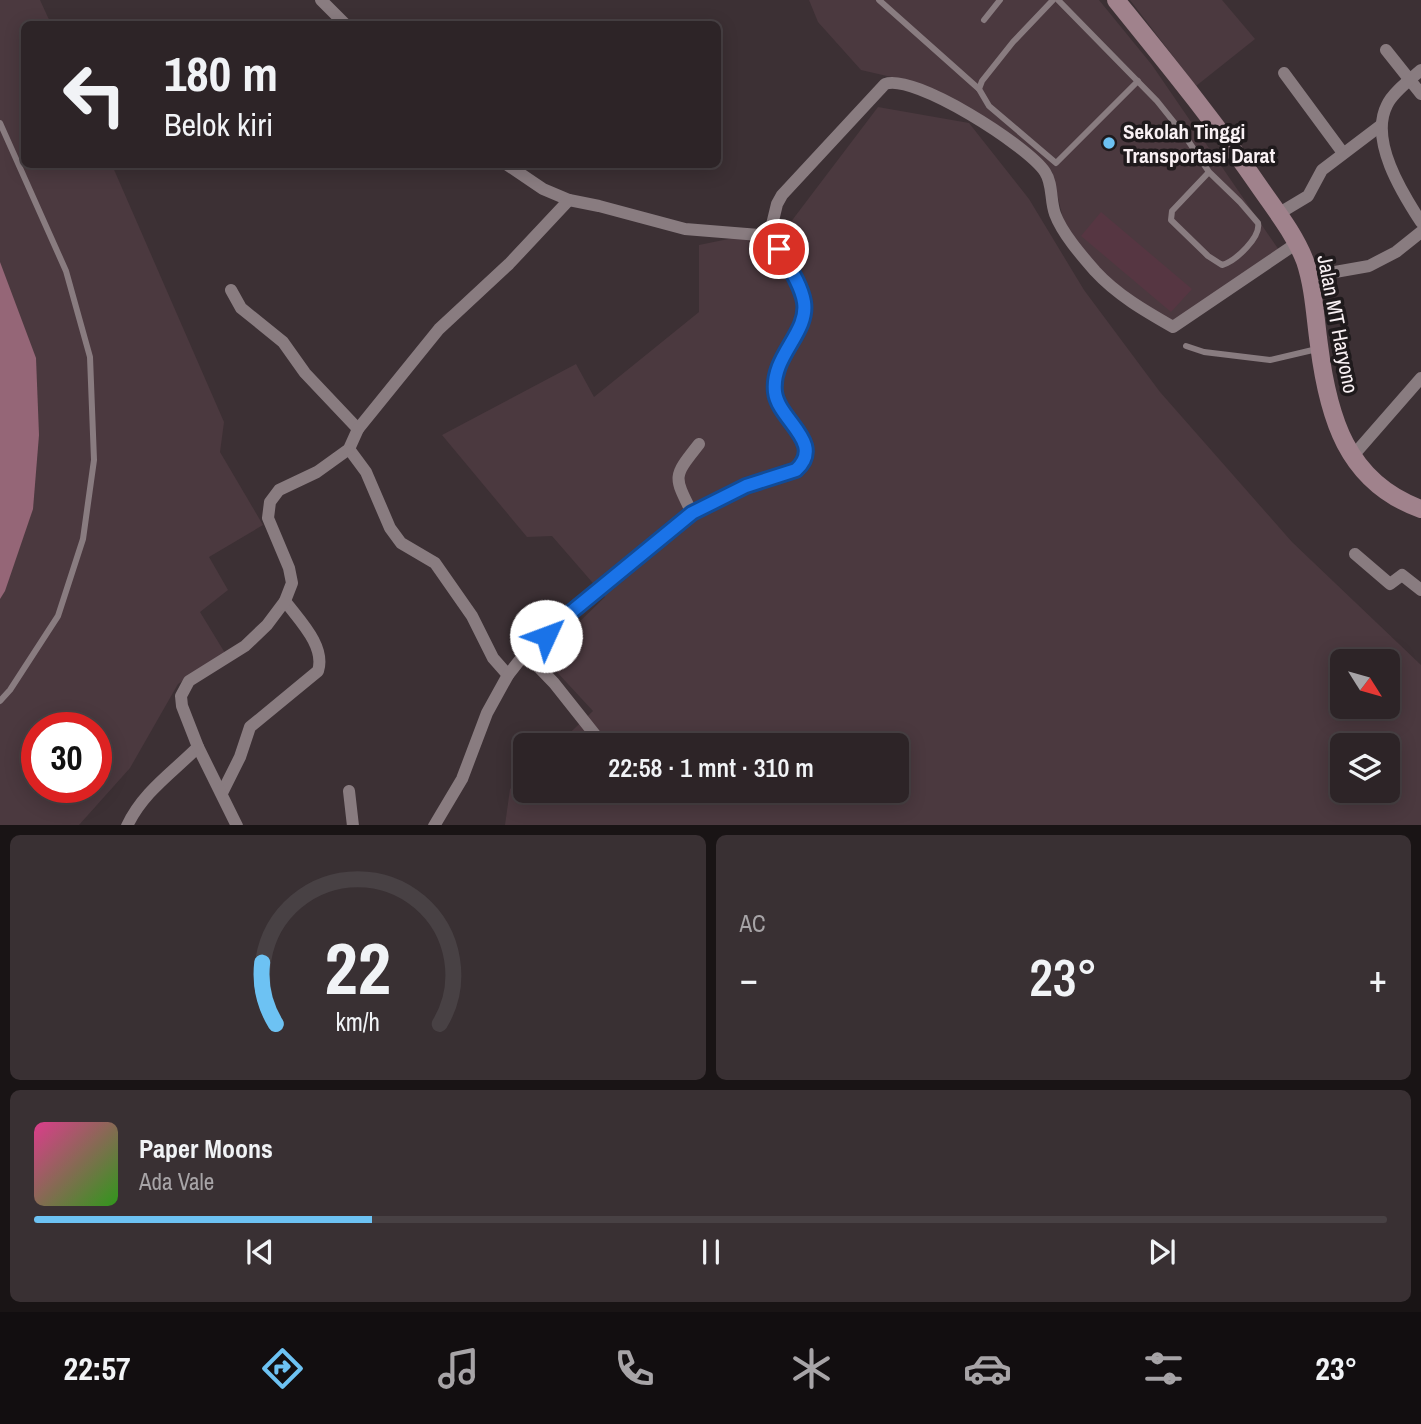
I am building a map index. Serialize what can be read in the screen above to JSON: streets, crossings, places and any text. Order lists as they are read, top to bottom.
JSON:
{
  "streets": {
    "main road": ["Jalan MT Haryono"]
  },
  "places": ["Sekolah Tinggi Transportasi Darat"],
  "north": "bottom right",
  "page": {
    "turn": ["180 m", "Belok kiri"],
    "limit": "30",
    "trip": "22:58 · 1 mnt · 310 m",
    "tile": "AC",
    "heat": ["−", "23°", "+"],
    "song": ["Paper Moons", "Ada Vale"],
    "tabs": ["22:57", "23°"],
    "gauge": ["22", "km/h"]
  }
}
